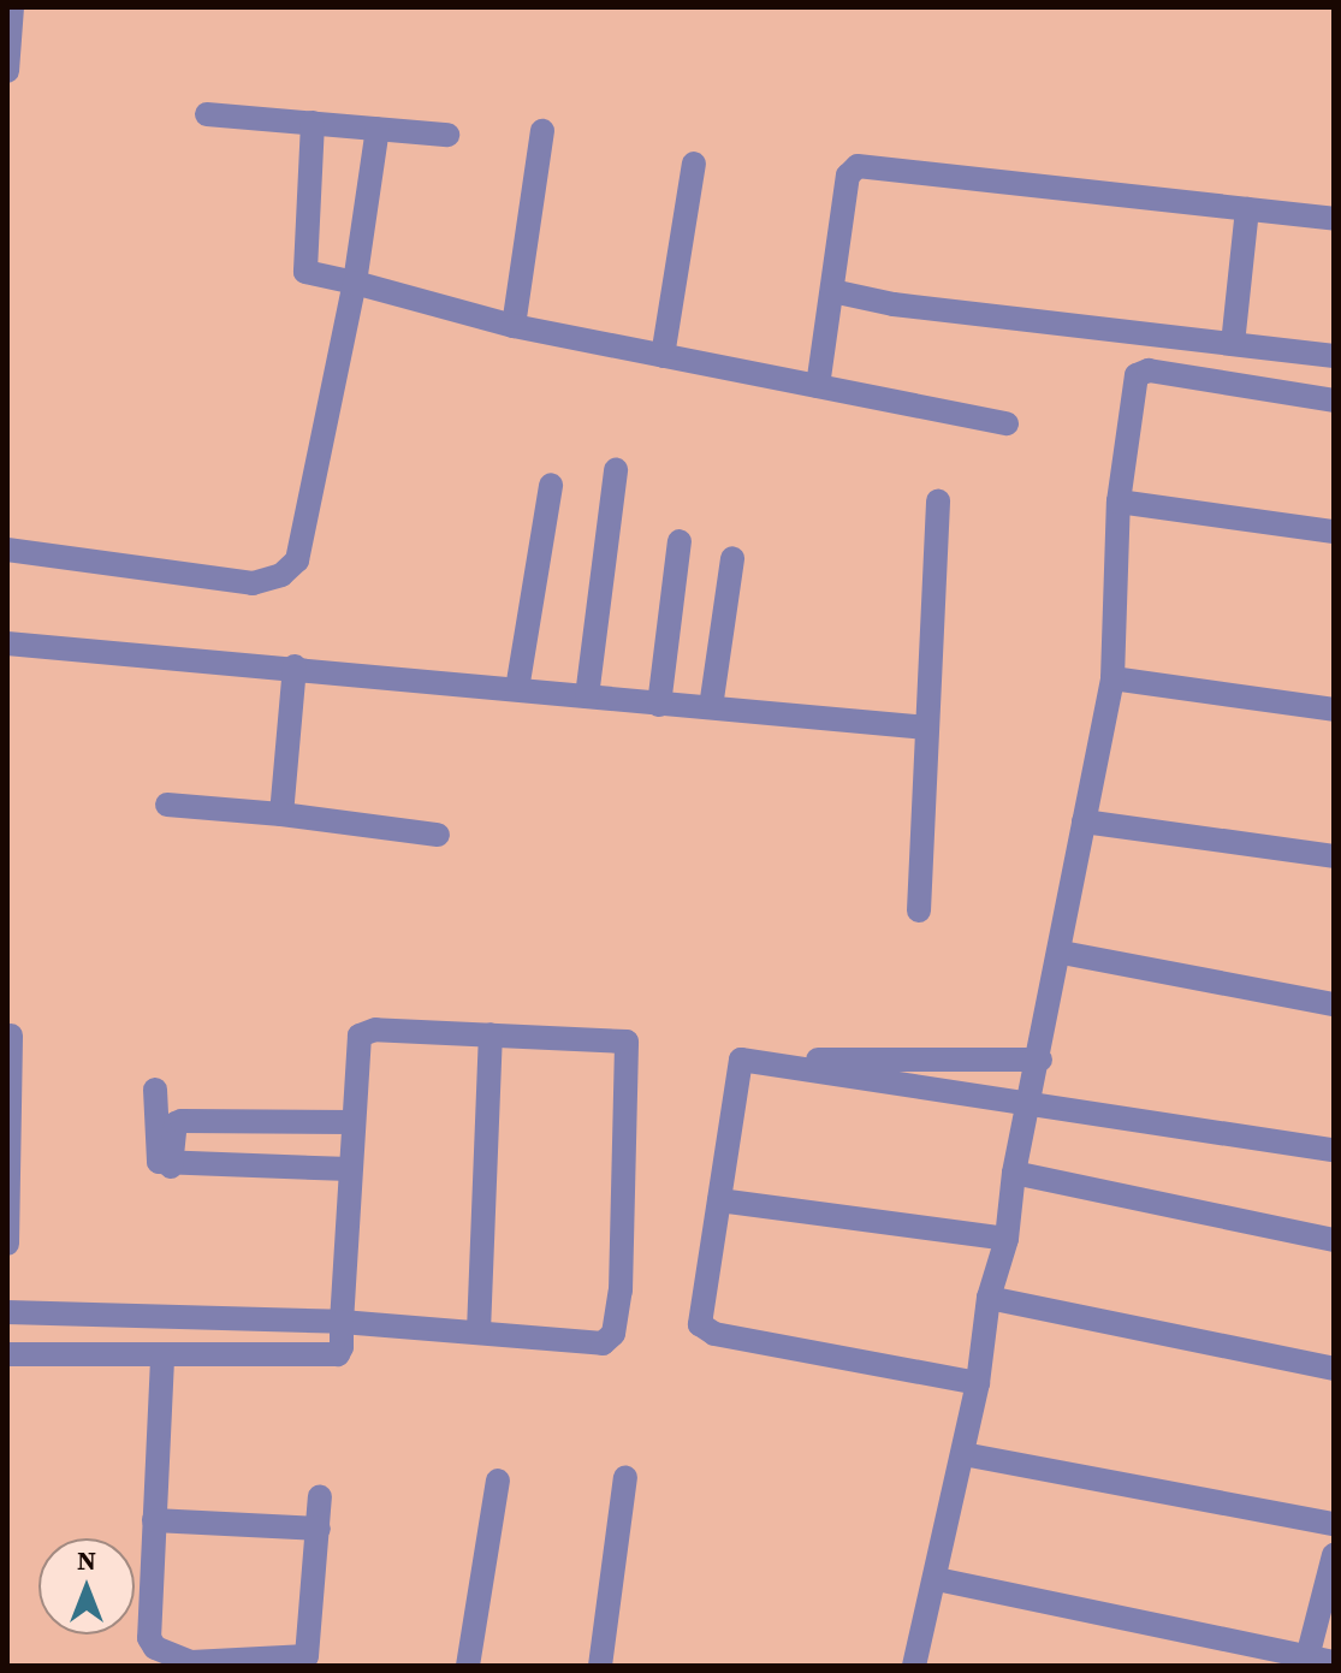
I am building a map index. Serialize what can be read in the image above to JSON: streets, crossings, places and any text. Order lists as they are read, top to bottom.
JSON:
{
  "north": "top"
}
